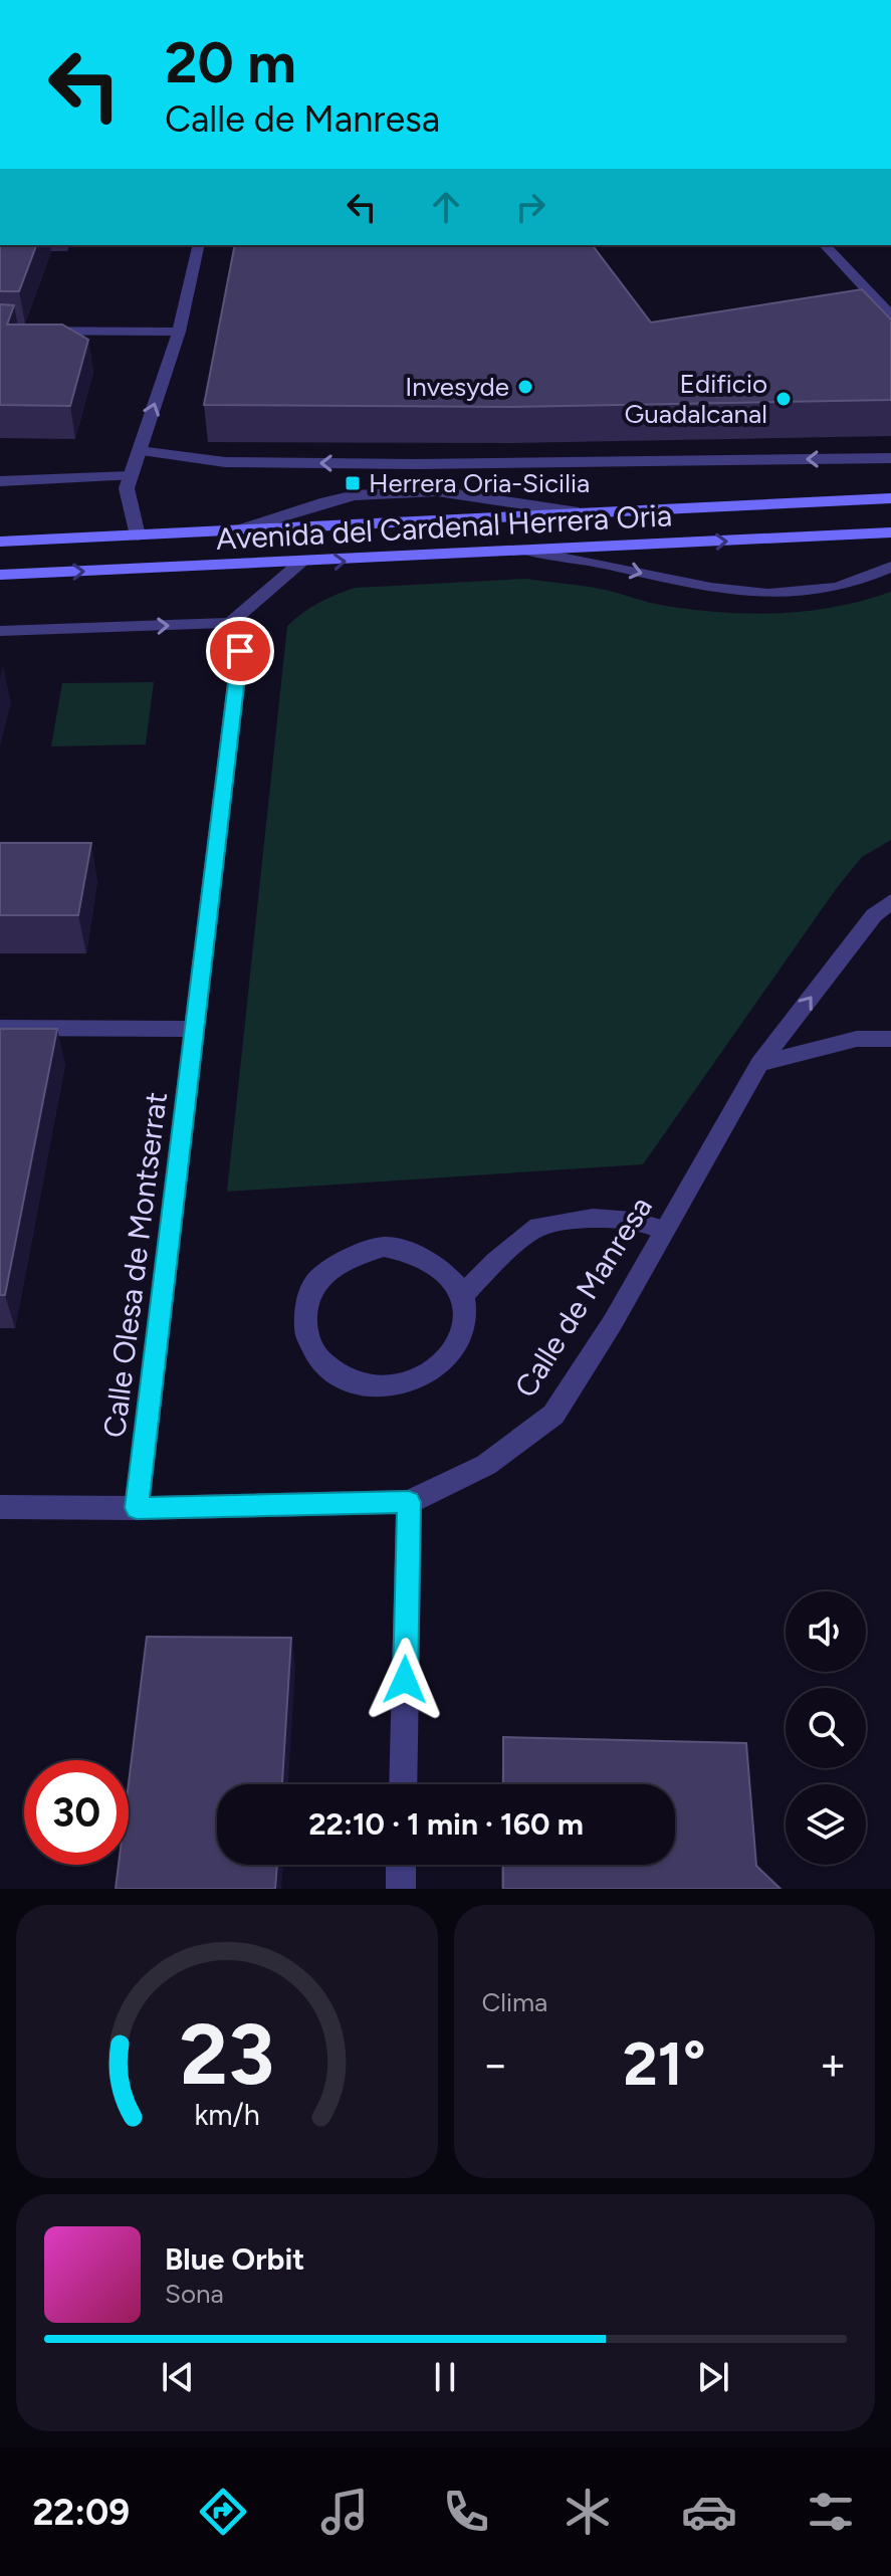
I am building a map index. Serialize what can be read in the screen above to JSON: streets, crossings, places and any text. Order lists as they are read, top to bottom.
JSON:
{
  "streets": {
    "main road": ["Avenida del Cardenal Herrera Oria"],
    "street": ["Calle Olesa de Montserrat", "Calle de Manresa"]
  },
  "crossings": [
    ["Calle Olesa de Montserrat", "Calle de Manresa"]
  ],
  "places": {
    "other": ["Invesyde", "Edificio Guadalcanal"],
    "transit": ["Herrera Oria-Sicilia"]
  },
  "page": {
    "turn": ["20 m", "Calle de Manresa"],
    "limit": "30",
    "trip": "22:10 · 1 min · 160 m",
    "tile": "Clima",
    "heat": ["−", "21°", "+"],
    "song": ["Blue Orbit", "Sona"],
    "tabs": "22:09",
    "gauge": ["23", "km/h"]
  }
}
